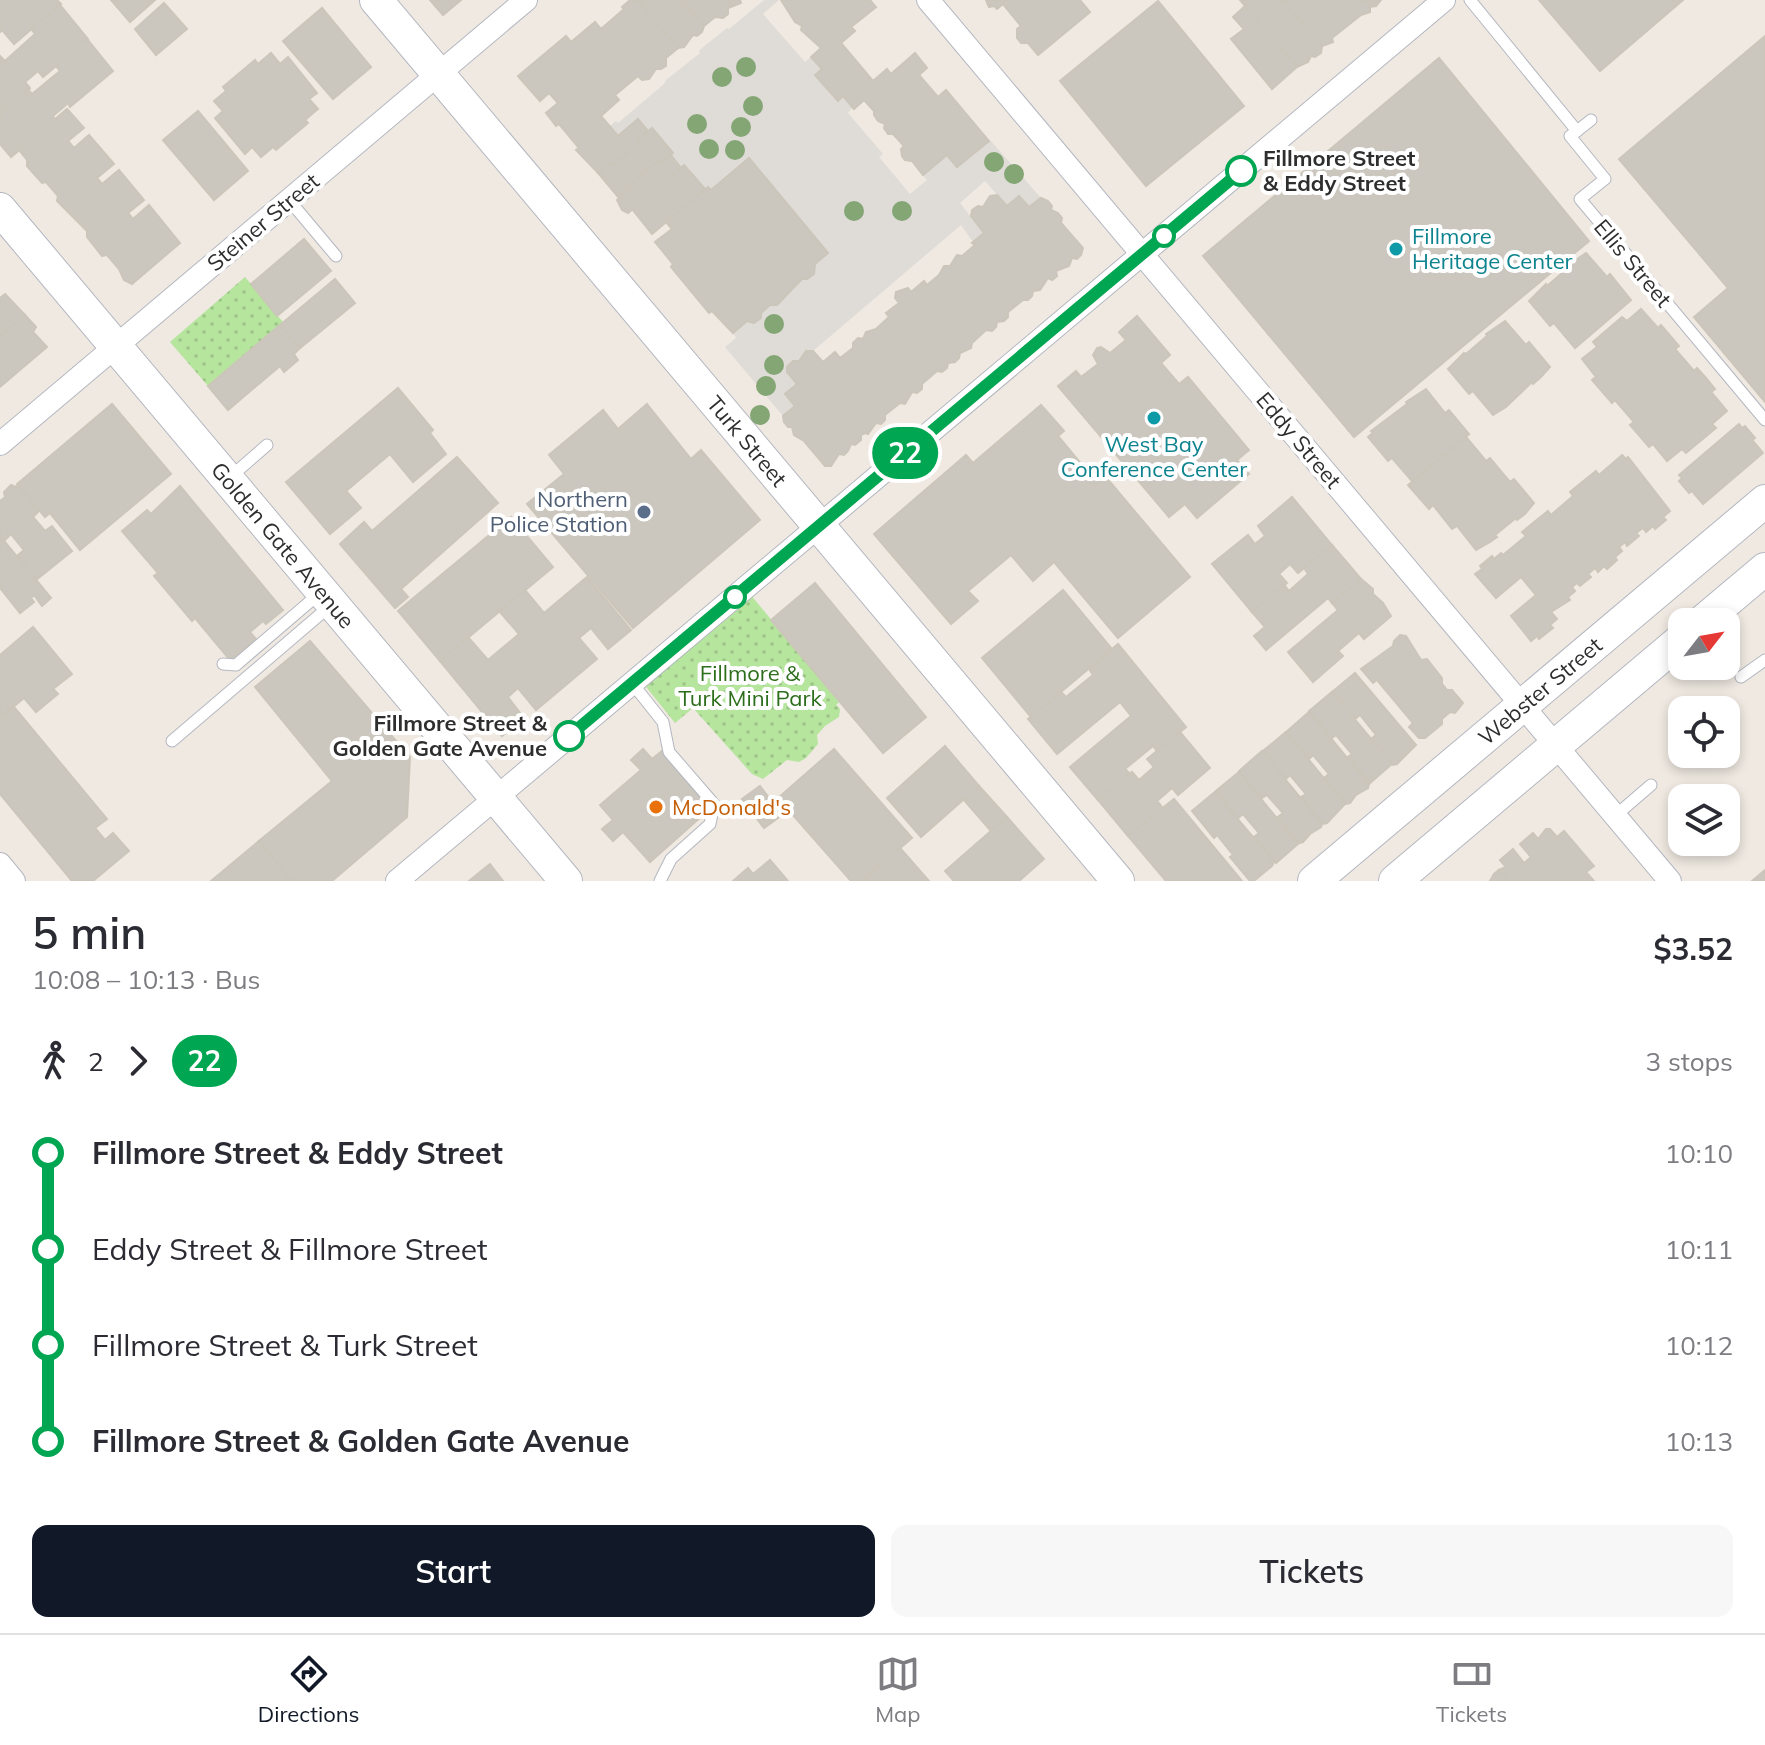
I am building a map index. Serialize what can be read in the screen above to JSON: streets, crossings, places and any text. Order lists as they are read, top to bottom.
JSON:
{
  "streets": {
    "main road": ["Turk Street", "Golden Gate Avenue", "Webster Street"],
    "street": ["Steiner Street", "Eddy Street"],
    "lane": ["Ellis Street"]
  },
  "crossings": [
    ["Steiner Street", "Turk Street"],
    ["Steiner Street", "Golden Gate Avenue"],
    ["Eddy Street", "Webster Street"]
  ],
  "parks": ["Fillmore & Turk Mini Park"],
  "places": [
    "Fillmore Street & Eddy Street",
    "Fillmore Heritage Center",
    "West Bay Conference Center",
    "Northern Police Station",
    "Fillmore Street & Golden Gate Avenue",
    "McDonald's"
  ],
  "lines": ["bus line 22"],
  "north": "top right",
  "page": {
    "on_map": "22",
    "heading": ["5 min", "10:08 – 10:13 · Bus", "$3.52"],
    "legs": ["2", "22", "3 stops"],
    "list": [
      {
        "name": "Fillmore Street & Eddy Street",
        "value": "10:10"
      },
      {
        "name": "Eddy Street & Fillmore Street",
        "value": "10:11"
      },
      {
        "name": "Fillmore Street & Turk Street",
        "value": "10:12"
      },
      {
        "name": "Fillmore Street & Golden Gate Avenue",
        "value": "10:13"
      }
    ],
    "buttons": ["Start", "Tickets"],
    "tabs": ["Directions", "Map", "Tickets"]
  }
}
